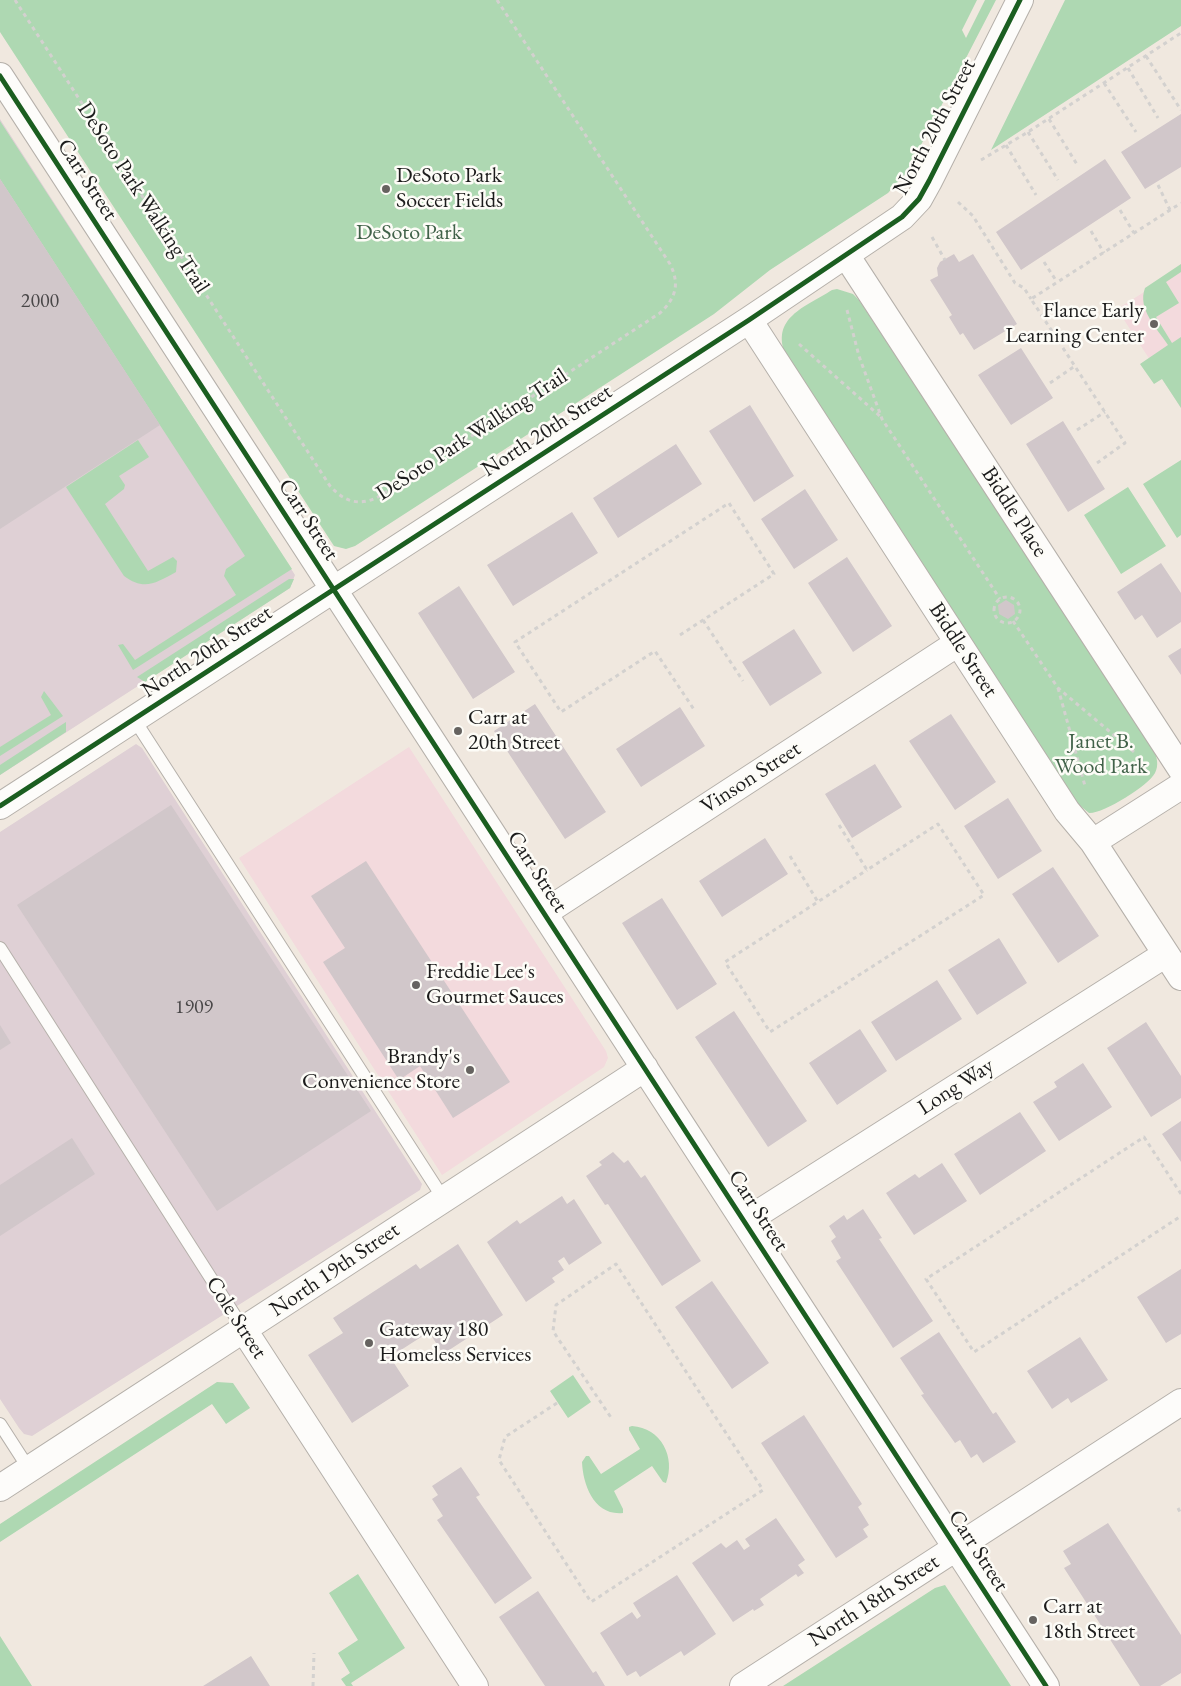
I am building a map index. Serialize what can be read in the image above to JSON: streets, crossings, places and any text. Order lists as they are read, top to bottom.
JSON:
{
  "streets": {
    "street": [
      "North 20th Street",
      "Carr Street",
      "Biddle Place",
      "Biddle Street",
      "Vinson Street",
      "Long Way",
      "North 19th Street",
      "Cole Street",
      "North 18th Street"
    ],
    "path": ["DeSoto Park Walking Trail"]
  },
  "crossings": [
    ["North 20th Street", "Carr Street"],
    ["North 20th Street", "Biddle Place"],
    ["North 20th Street", "Biddle Street"],
    ["Carr Street", "Vinson Street"],
    ["Carr Street", "Long Way"],
    ["Carr Street", "North 19th Street"],
    ["Carr Street", "North 18th Street"],
    ["Biddle Street", "Vinson Street"],
    ["Biddle Street", "Long Way"],
    ["North 19th Street", "Cole Street"]
  ],
  "parks": ["DeSoto Park", "Janet B. Wood Park"],
  "places": [
    "DeSoto Park Soccer Fields",
    "Flance Early Learning Center",
    "Carr at 20th Street",
    "Freddie Lee's Gourmet Sauces",
    "Brandy's Convenience Store",
    "Gateway 180 Homeless Services",
    "Carr at 18th Street"
  ],
  "house_numbers": ["2000", "1909"]
}
